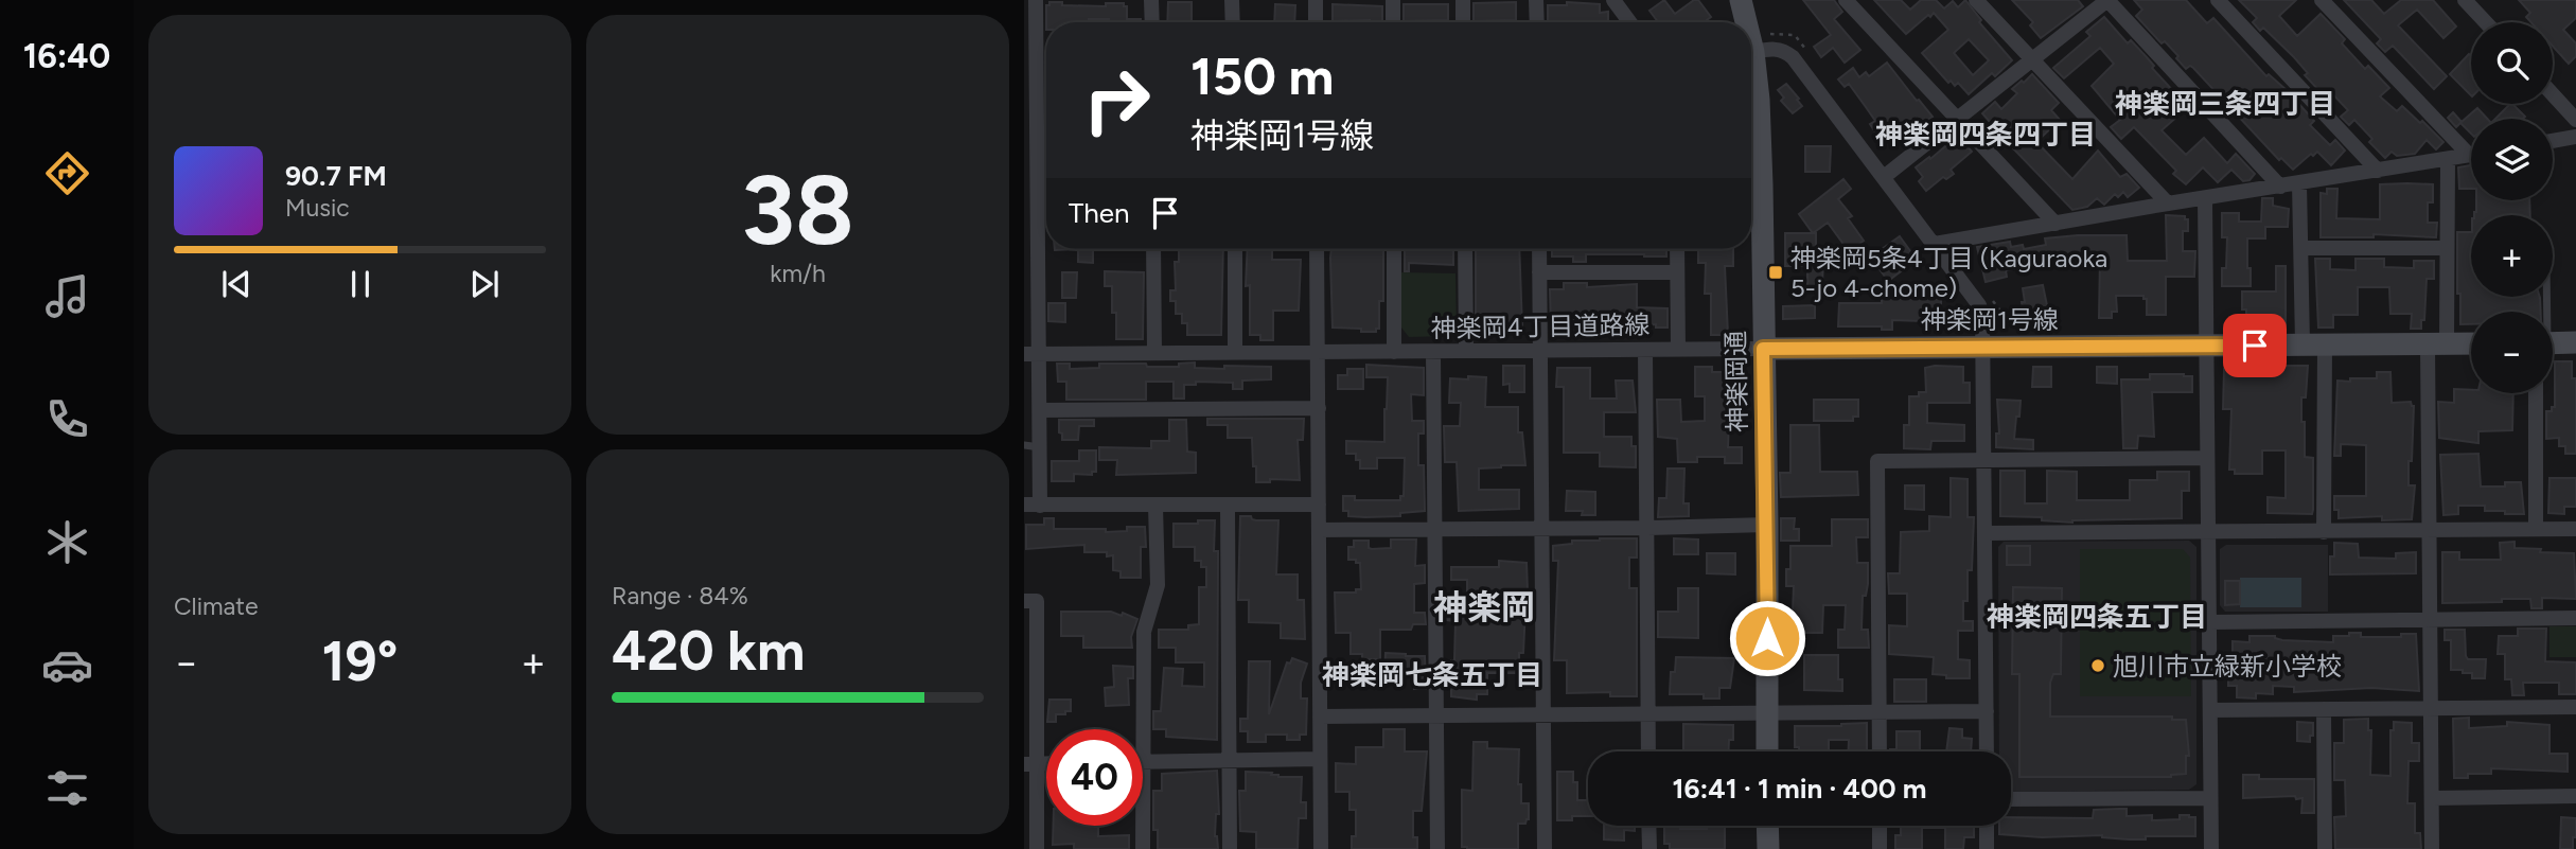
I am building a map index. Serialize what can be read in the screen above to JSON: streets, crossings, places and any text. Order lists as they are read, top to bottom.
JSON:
{
  "streets": {
    "street": ["神楽岡1号線", "神楽岡4丁目道路線", "神楽岡通"]
  },
  "crossings": [
    ["神楽岡1号線", "神楽岡4丁目道路線"],
    ["神楽岡1号線", "神楽岡通"],
    ["神楽岡4丁目道路線", "神楽岡通"]
  ],
  "districts": [
    "神楽岡三条四丁目",
    "神楽岡四条四丁目",
    "神楽岡",
    "神楽岡四条五丁目",
    "神楽岡七条五丁目"
  ],
  "places": {
    "transit": ["神楽岡5条4丁目 (Kaguraoka 5-jo 4-chome)"],
    "other": ["旭川市立緑新小学校"]
  },
  "page": {
    "tabs": "16:40",
    "tile": [
      ["38", "km/h"],
      "Climate",
      ["Range · 84%", "420 km"]
    ],
    "map_buttons": ["+", "−"],
    "turn": ["150 m", "神楽岡1号線"],
    "song": ["90.7 FM", "Music"],
    "then": "Then",
    "heat": ["−", "19°", "+"],
    "limit": "40",
    "trip": "16:41 · 1 min · 400 m"
  }
}
